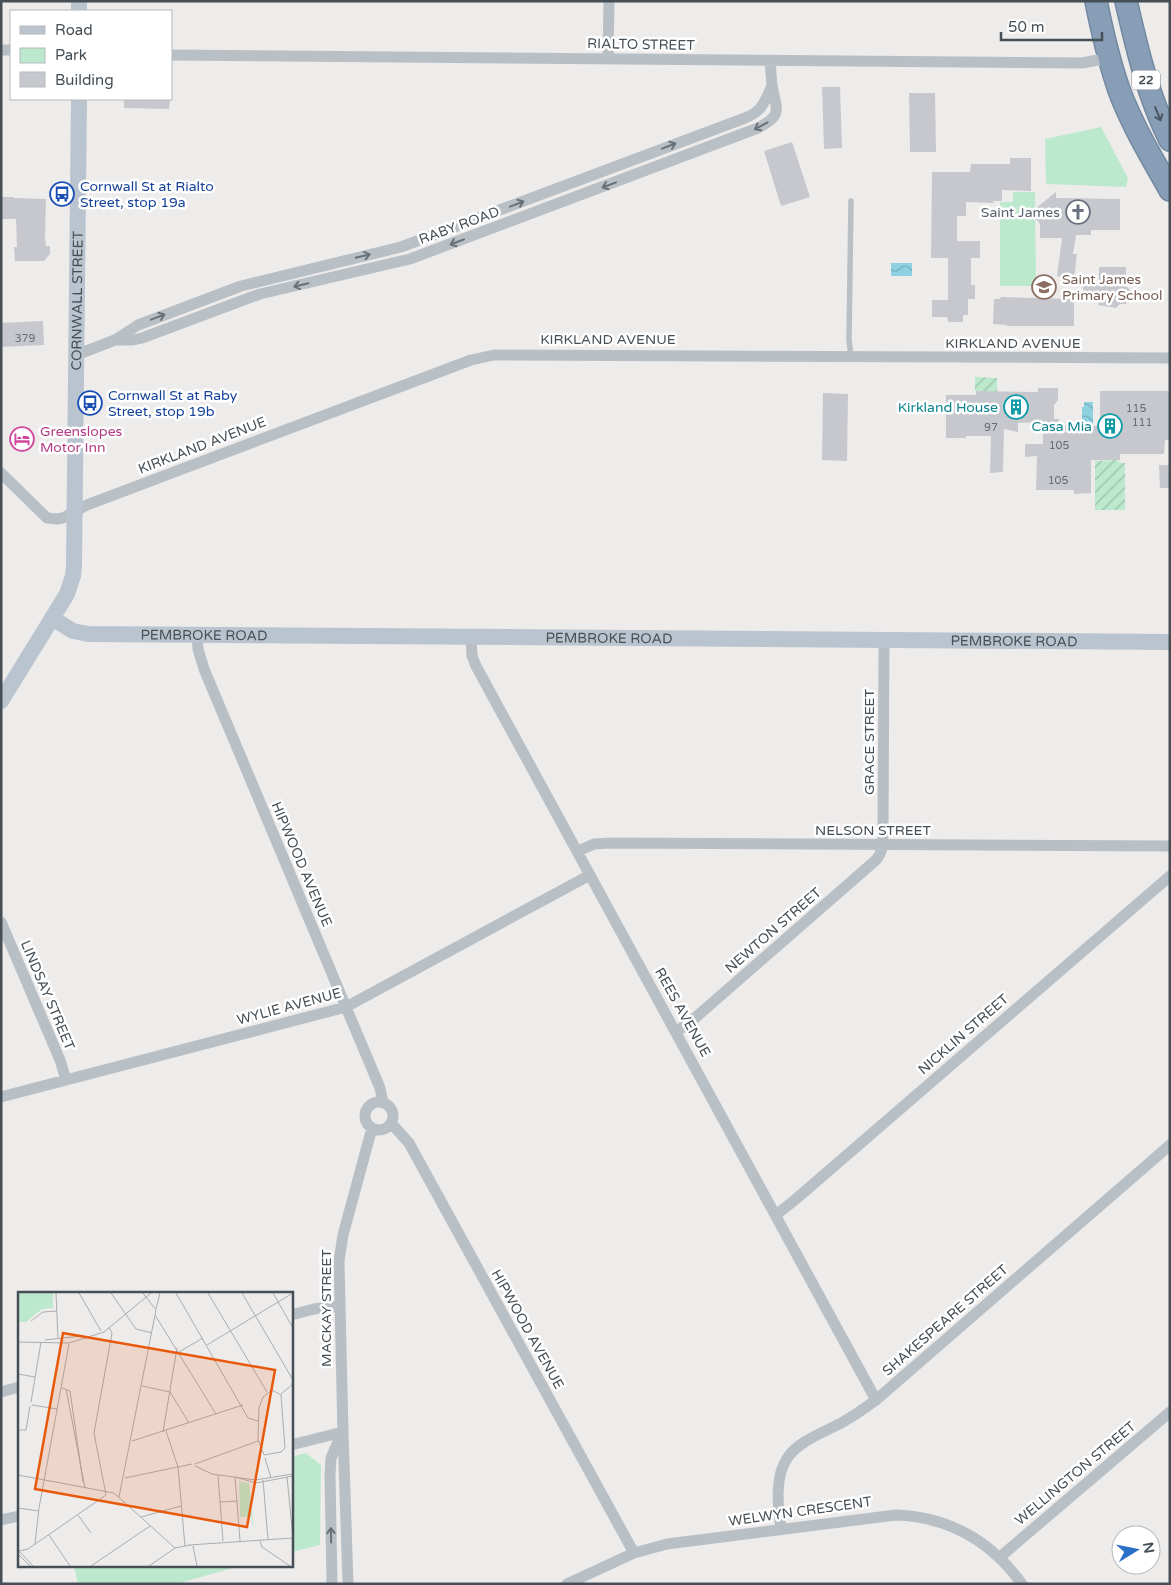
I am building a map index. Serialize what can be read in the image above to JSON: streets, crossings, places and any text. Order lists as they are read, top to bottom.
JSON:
{
  "streets": {
    "highway": ["22"],
    "street": [
      "RIALTO STREET",
      "RABY ROAD",
      "CORNWALL STREET",
      "KIRKLAND AVENUE",
      "PEMBROKE ROAD",
      "GRACE STREET",
      "NELSON STREET",
      "HIPWOOD AVENUE",
      "NEWTON STREET",
      "LINDSAY STREET",
      "WYLIE AVENUE",
      "REES AVENUE",
      "NICKLIN STREET",
      "MACKAY STREET",
      "SHAKESPEARE STREET",
      "WELLINGTON STREET",
      "WELWYN CRESCENT"
    ]
  },
  "crossings": [
    ["RIALTO STREET", "22"],
    ["RIALTO STREET", "RABY ROAD"],
    ["RABY ROAD", "CORNWALL STREET"],
    ["CORNWALL STREET", "KIRKLAND AVENUE"],
    ["CORNWALL STREET", "PEMBROKE ROAD"],
    ["PEMBROKE ROAD", "GRACE STREET"],
    ["PEMBROKE ROAD", "HIPWOOD AVENUE"],
    ["PEMBROKE ROAD", "REES AVENUE"],
    ["GRACE STREET", "NELSON STREET"],
    ["GRACE STREET", "NEWTON STREET"],
    ["NELSON STREET", "NEWTON STREET"],
    ["NELSON STREET", "REES AVENUE"],
    ["HIPWOOD AVENUE", "WYLIE AVENUE"],
    ["HIPWOOD AVENUE", "MACKAY STREET"],
    ["HIPWOOD AVENUE", "WELWYN CRESCENT"],
    ["NEWTON STREET", "REES AVENUE"],
    ["LINDSAY STREET", "WYLIE AVENUE"],
    ["WYLIE AVENUE", "REES AVENUE"],
    ["REES AVENUE", "NICKLIN STREET"],
    ["REES AVENUE", "SHAKESPEARE STREET"],
    ["SHAKESPEARE STREET", "WELWYN CRESCENT"],
    ["WELLINGTON STREET", "WELWYN CRESCENT"]
  ],
  "places": {
    "bus stop": ["Cornwall St at Rialto Street, stop 19a", "Cornwall St at Raby Street, stop 19b"],
    "church": ["Saint James"],
    "school or university": ["Saint James Primary School"],
    "building": ["Kirkland House", "Casa Mia"],
    "hotel": ["Greenslopes Motor Inn"]
  },
  "house_numbers": [
    "379",
    "115",
    "111",
    "97",
    "105",
    "105"
  ],
  "legend": ["Road", "Park", "Building"],
  "scale_bar": "50 m",
  "north": "right"
}
